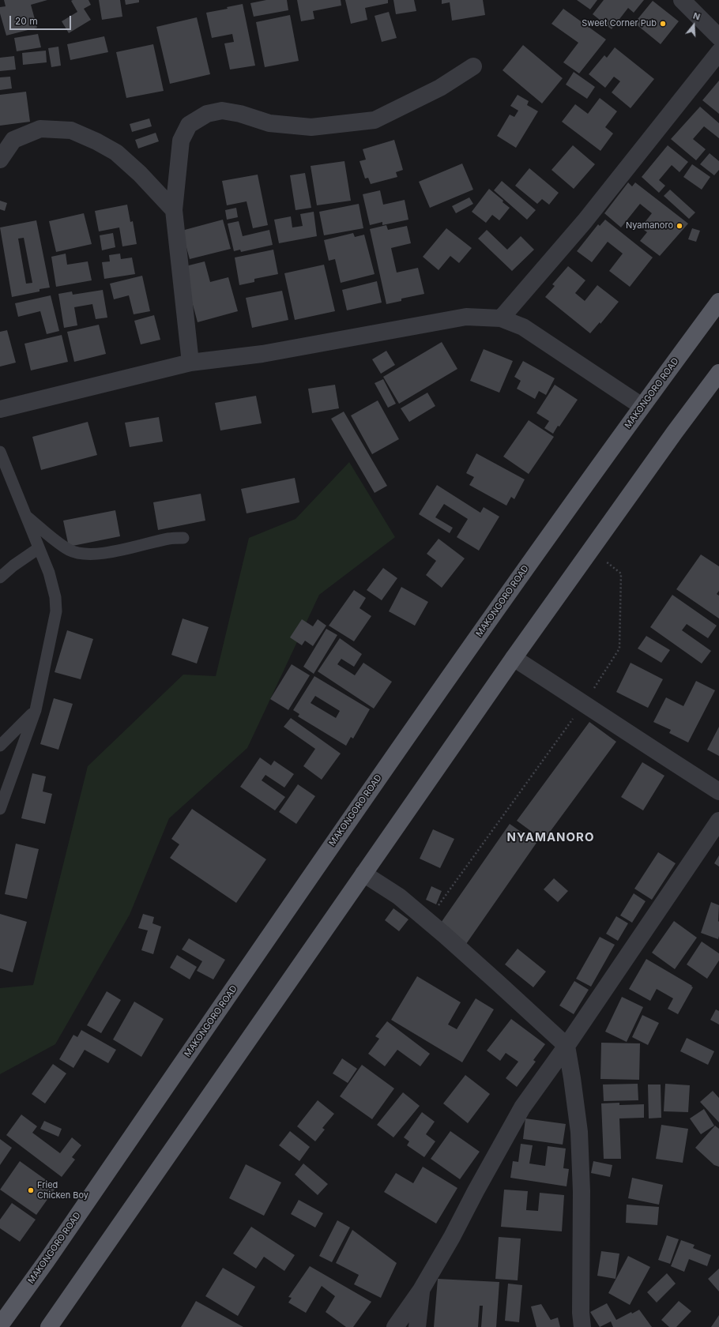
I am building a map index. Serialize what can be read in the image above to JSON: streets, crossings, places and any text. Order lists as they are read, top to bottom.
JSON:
{
  "streets": {
    "main road": ["MAKONGORO ROAD"]
  },
  "districts": ["NYAMANORO"],
  "places": ["Sweet Corner Pub", "Nyamanoro", "Fried Chicken Boy"],
  "scale_bar": "20 m",
  "north": "top"
}
